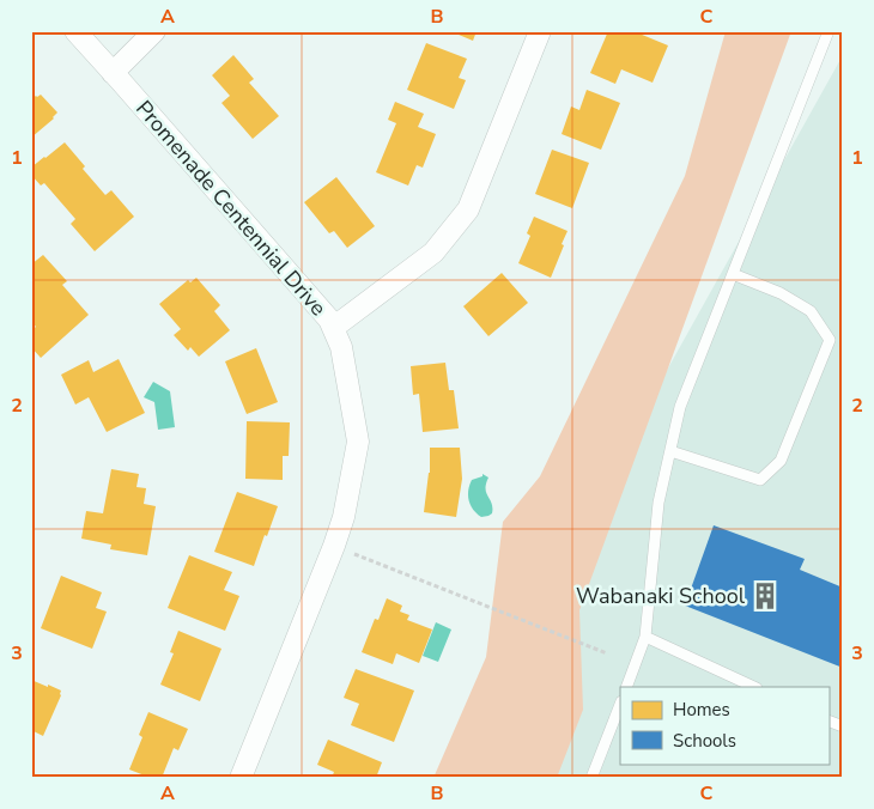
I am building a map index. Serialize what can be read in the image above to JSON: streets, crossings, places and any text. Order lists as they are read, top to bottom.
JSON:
{
  "streets": {
    "street": ["Promenade Centennial Drive"]
  },
  "places": {
    "building": ["Wabanaki School"]
  },
  "legend": ["Homes", "Schools"],
  "grid": {
    "columns": ["A", "B", "C"],
    "rows": ["1", "2", "3"]
  }
}
